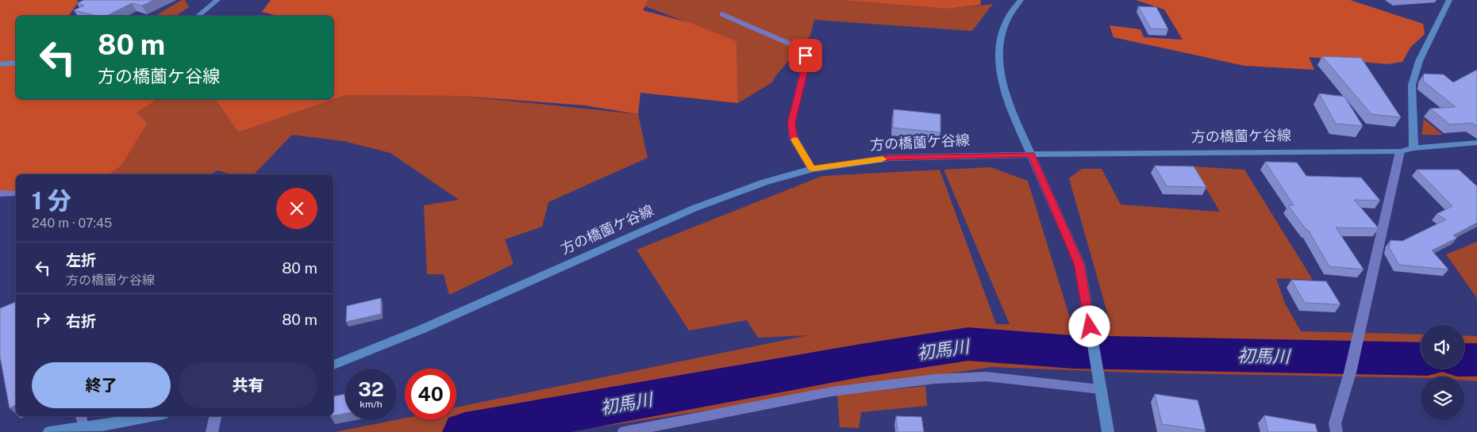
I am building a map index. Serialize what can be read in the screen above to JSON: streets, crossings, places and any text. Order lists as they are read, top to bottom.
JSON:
{
  "streets": {
    "main road": ["方の橋薗ケ谷線"]
  },
  "water": ["初馬川"],
  "page": {
    "turn": ["80 m", "方の橋薗ケ谷線"],
    "heading": ["1 分", "240 m · 07:45"],
    "list": [
      {
        "name": "左折",
        "note": "方の橋薗ケ谷線",
        "value": "80 m"
      },
      {
        "name": "右折",
        "value": "80 m"
      }
    ],
    "buttons": ["終了", "共有"],
    "speed": "32 km/h",
    "limit": "40"
  }
}
